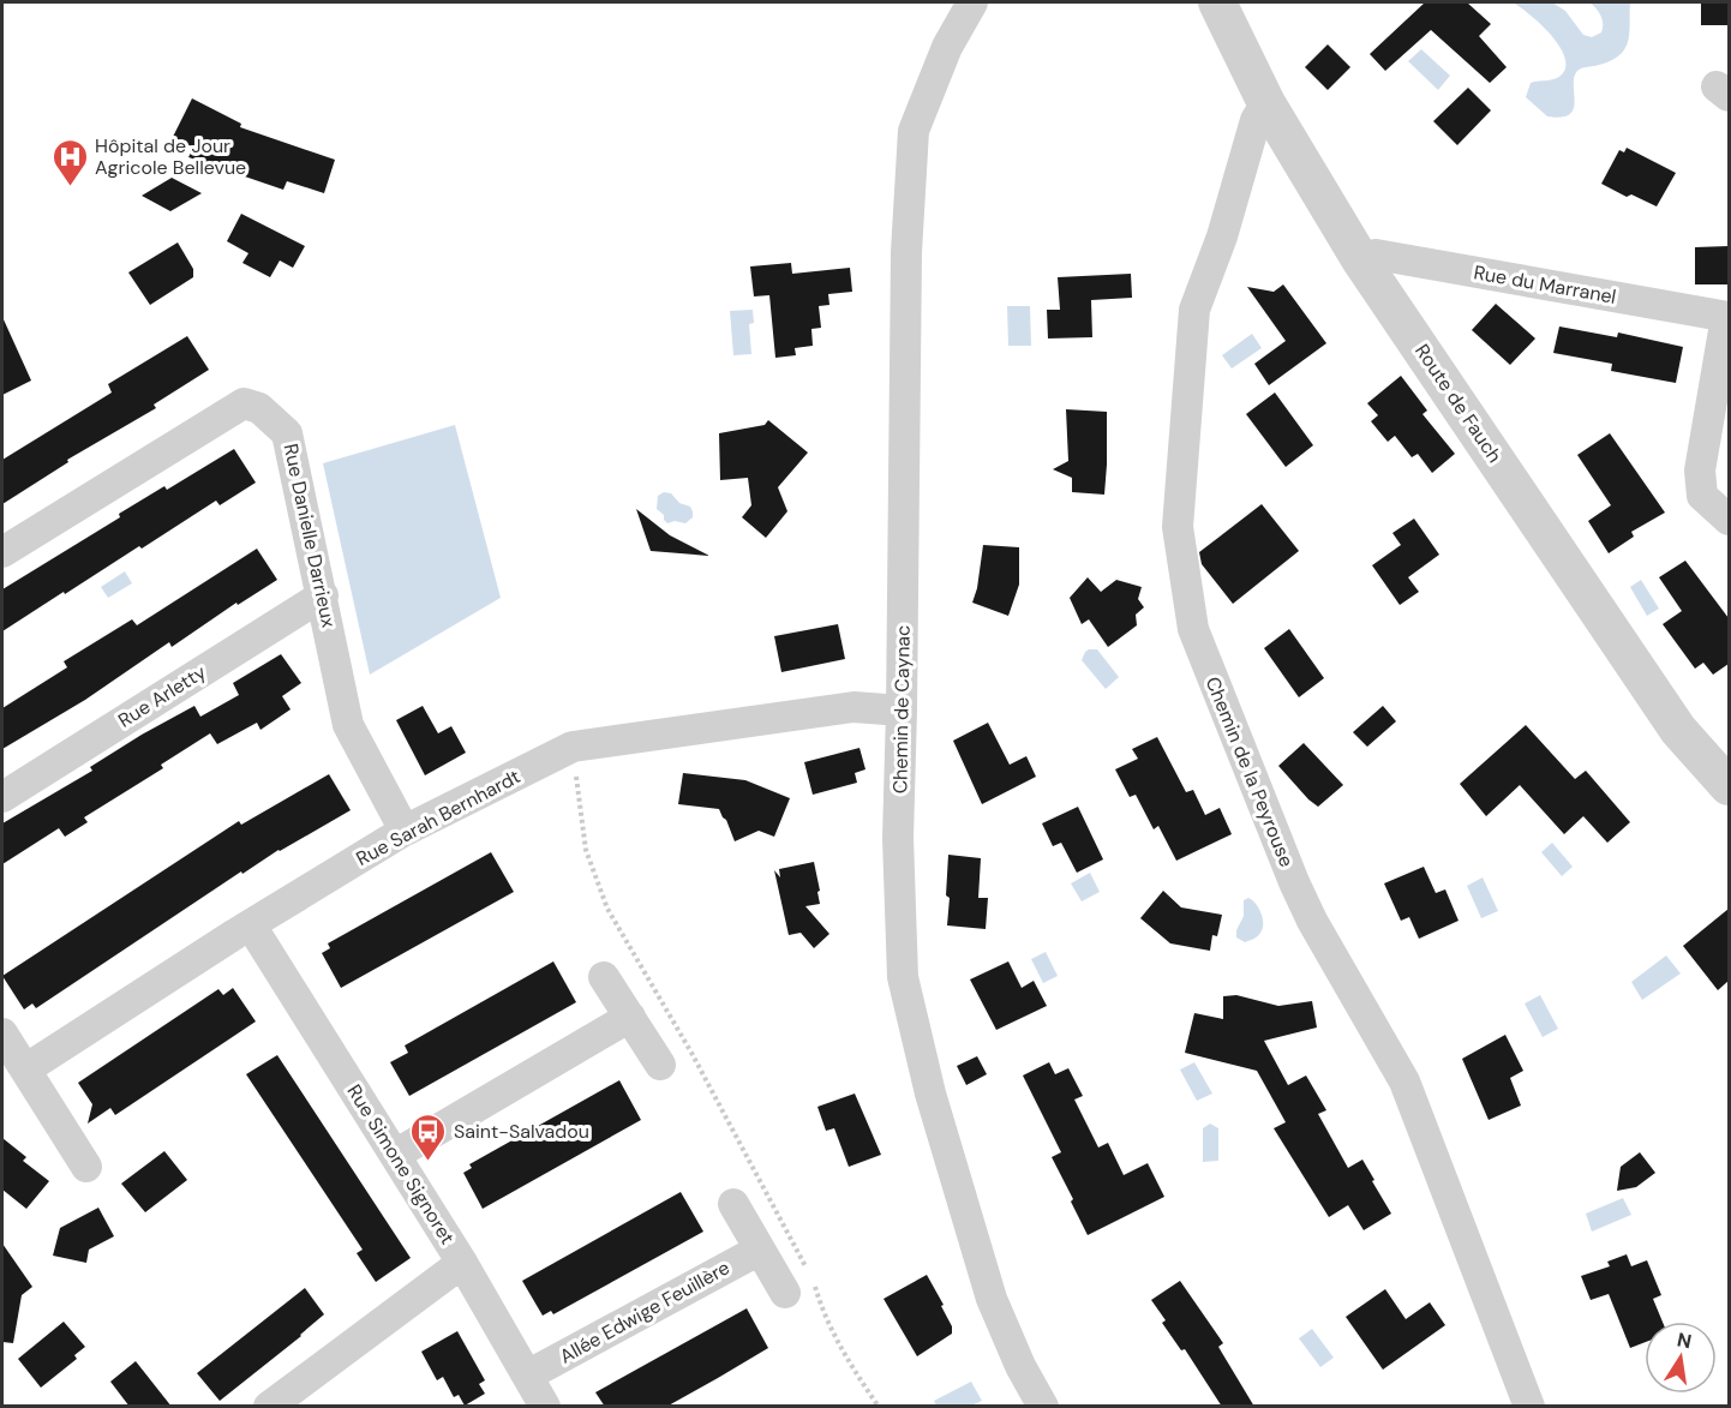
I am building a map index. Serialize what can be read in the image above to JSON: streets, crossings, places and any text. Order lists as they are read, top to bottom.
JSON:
{
  "streets": {
    "street": [
      "Rue du Marranel",
      "Route de Fauch",
      "Rue Danielle Darrieux",
      "Rue Arletty",
      "Chemin de Caynac",
      "Chemin de la Peyrouse",
      "Rue Sarah Bernhardt",
      "Rue Simone Signoret",
      "Allée Edwige Feuillère"
    ]
  },
  "crossings": [
    ["Rue du Marranel", "Route de Fauch"],
    ["Route de Fauch", "Chemin de la Peyrouse"],
    ["Rue Danielle Darrieux", "Rue Arletty"],
    ["Rue Danielle Darrieux", "Rue Sarah Bernhardt"],
    ["Chemin de Caynac", "Rue Sarah Bernhardt"],
    ["Rue Sarah Bernhardt", "Rue Simone Signoret"],
    ["Rue Simone Signoret", "Allée Edwige Feuillère"]
  ],
  "places": {
    "hospital": ["Hôpital de Jour Agricole Bellevue"],
    "bus stop": ["Saint-Salvadou"]
  },
  "north": "top"
}
